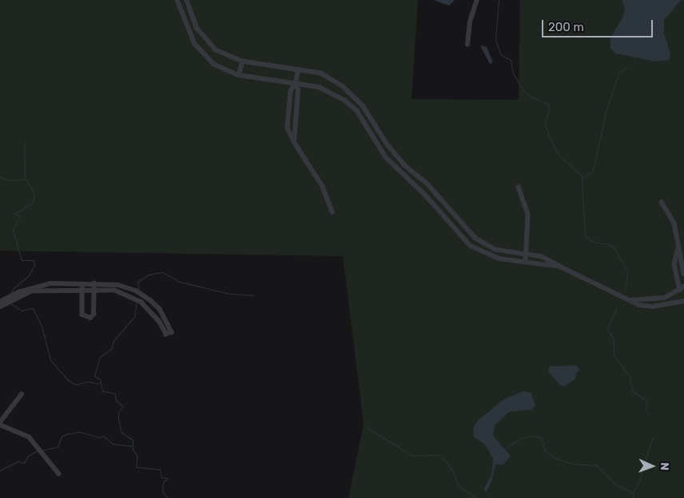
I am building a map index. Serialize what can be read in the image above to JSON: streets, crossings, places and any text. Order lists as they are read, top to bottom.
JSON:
{
  "scale_bar": "200 m",
  "north": "right"
}
